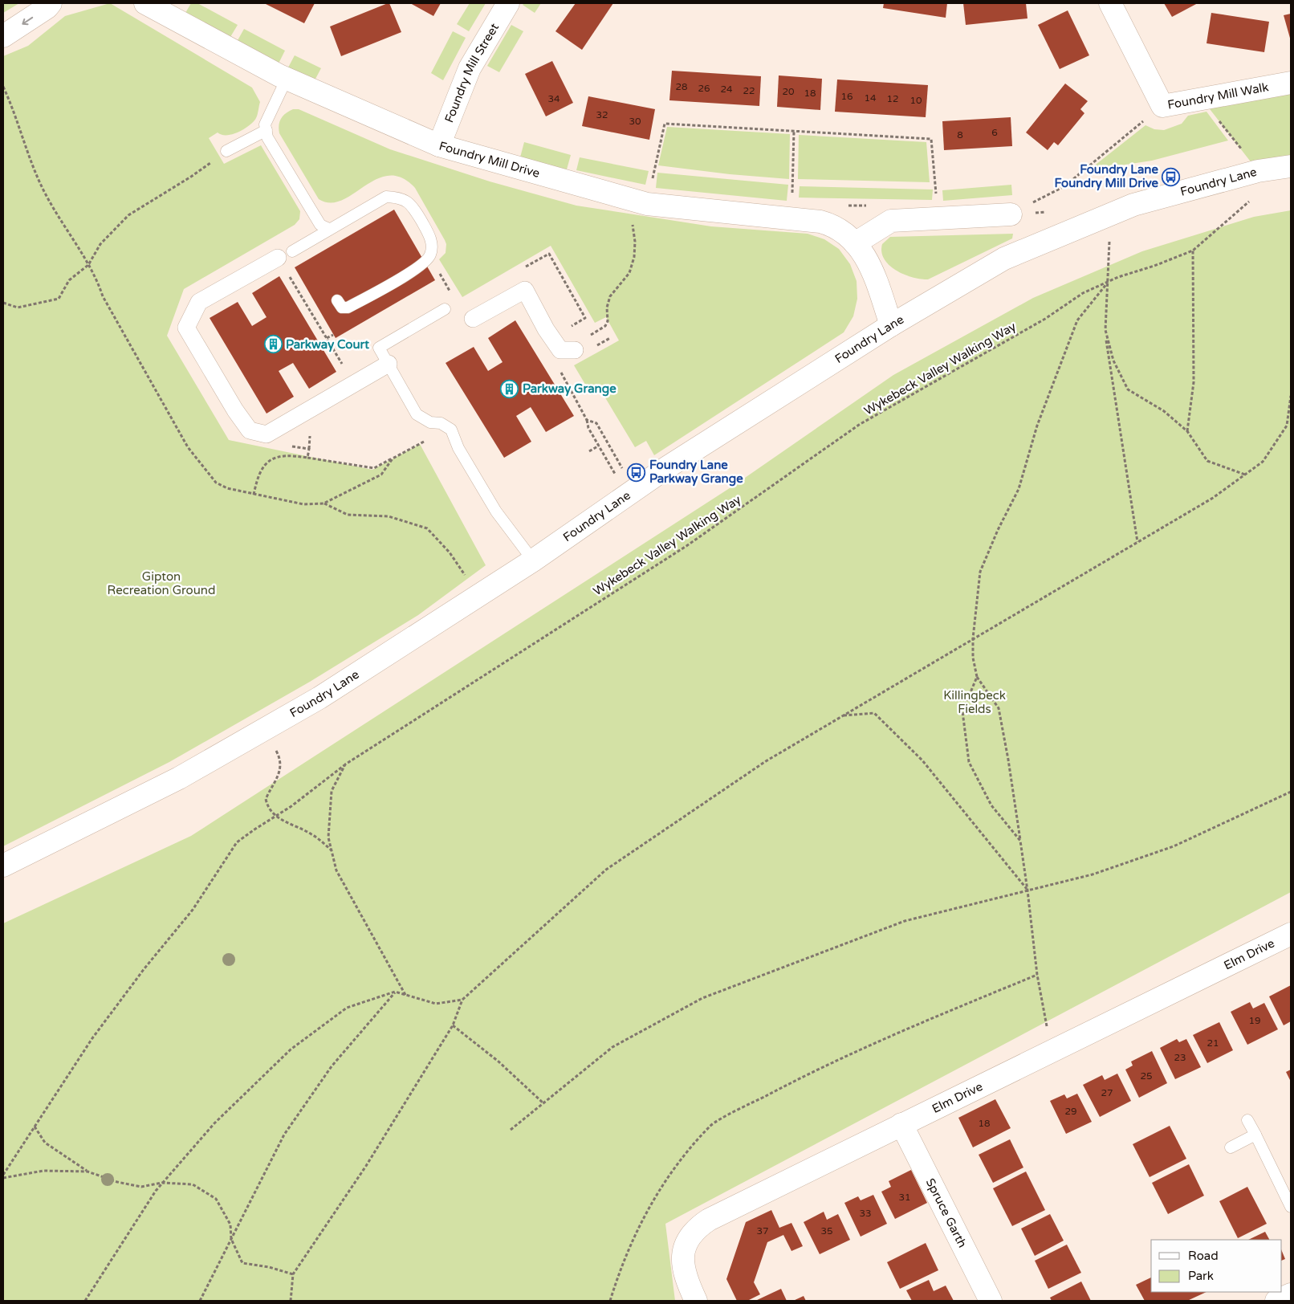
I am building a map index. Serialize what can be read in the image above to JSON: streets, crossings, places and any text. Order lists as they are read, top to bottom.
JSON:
{
  "streets": {
    "street": [
      "Foundry Mill Street",
      "Foundry Mill Walk",
      "Foundry Mill Drive",
      "Foundry Lane",
      "Elm Drive",
      "Spruce Garth"
    ],
    "path": ["Wykebeck Valley Walking Way"]
  },
  "crossings": [
    ["Foundry Mill Street", "Foundry Mill Drive"],
    ["Foundry Mill Drive", "Foundry Lane"],
    ["Elm Drive", "Spruce Garth"]
  ],
  "parks": ["Gipton Recreation Ground", "Killingbeck Fields"],
  "places": {
    "bus stop": ["Foundry Lane Foundry Mill Drive", "Foundry Lane Parkway Grange"],
    "building": ["Parkway Court", "Parkway Grange"]
  },
  "house_numbers": [
    "28",
    "26",
    "24",
    "22",
    "20",
    "18",
    "16",
    "14",
    "34",
    "12",
    "10",
    "32",
    "30",
    "6",
    "8",
    "19",
    "21",
    "23",
    "25",
    "27",
    "29",
    "18",
    "31",
    "33",
    "37",
    "35"
  ],
  "legend": ["Road", "Park"]
}
